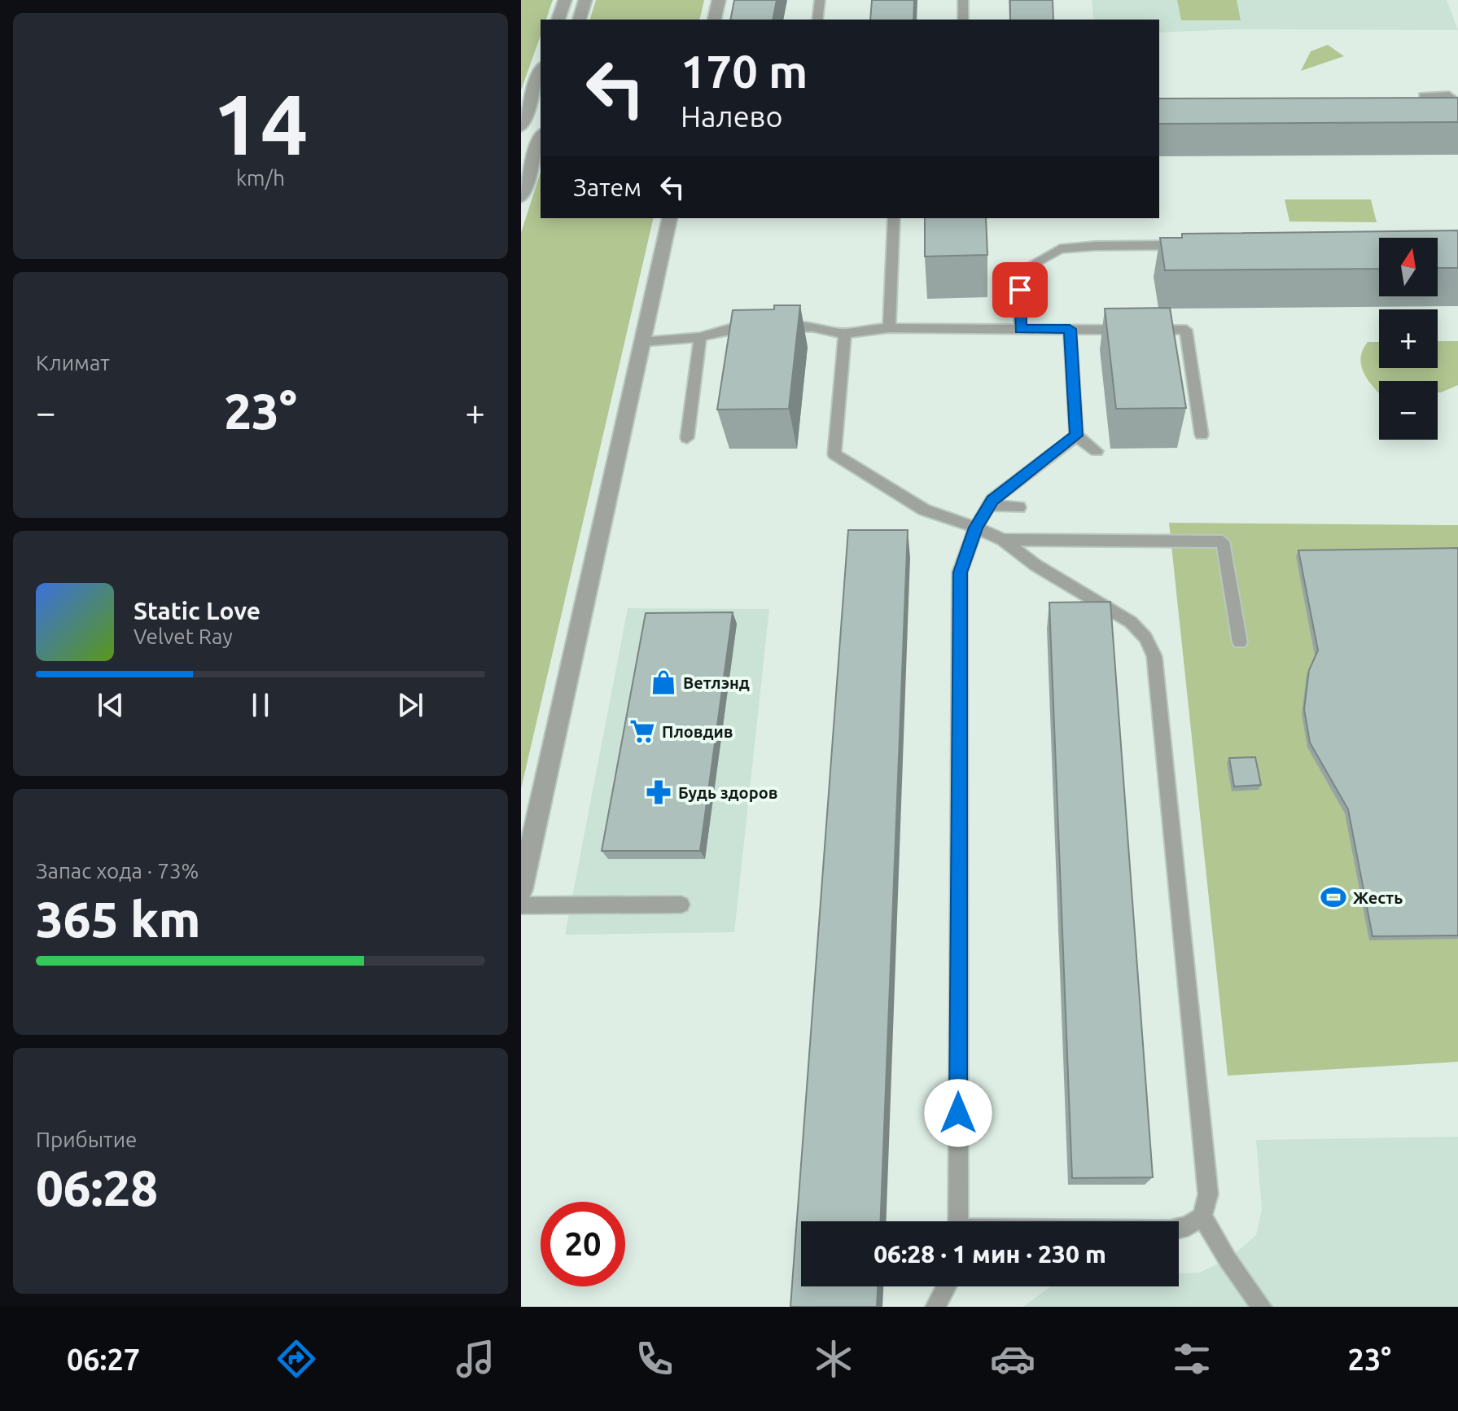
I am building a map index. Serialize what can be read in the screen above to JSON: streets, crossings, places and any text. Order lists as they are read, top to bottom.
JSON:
{
  "places": {
    "shop": ["Ветлэнд"],
    "supermarket": ["Пловдив"],
    "pharmacy": ["Будь здоров"],
    "sports": ["Жесть"]
  },
  "north": "top",
  "page": {
    "tile": [
      ["14", "km/h"],
      "Климат",
      ["Запас хода · 73%", "365 km"],
      ["Прибытие", "06:28"]
    ],
    "turn": ["170 m", "Налево"],
    "then": "Затем",
    "map_buttons": ["+", "−"],
    "heat": ["−", "23°", "+"],
    "song": ["Static Love", "Velvet Ray"],
    "limit": "20",
    "trip": "06:28 · 1 мин · 230 m",
    "tabs": ["06:27", "23°"]
  }
}
